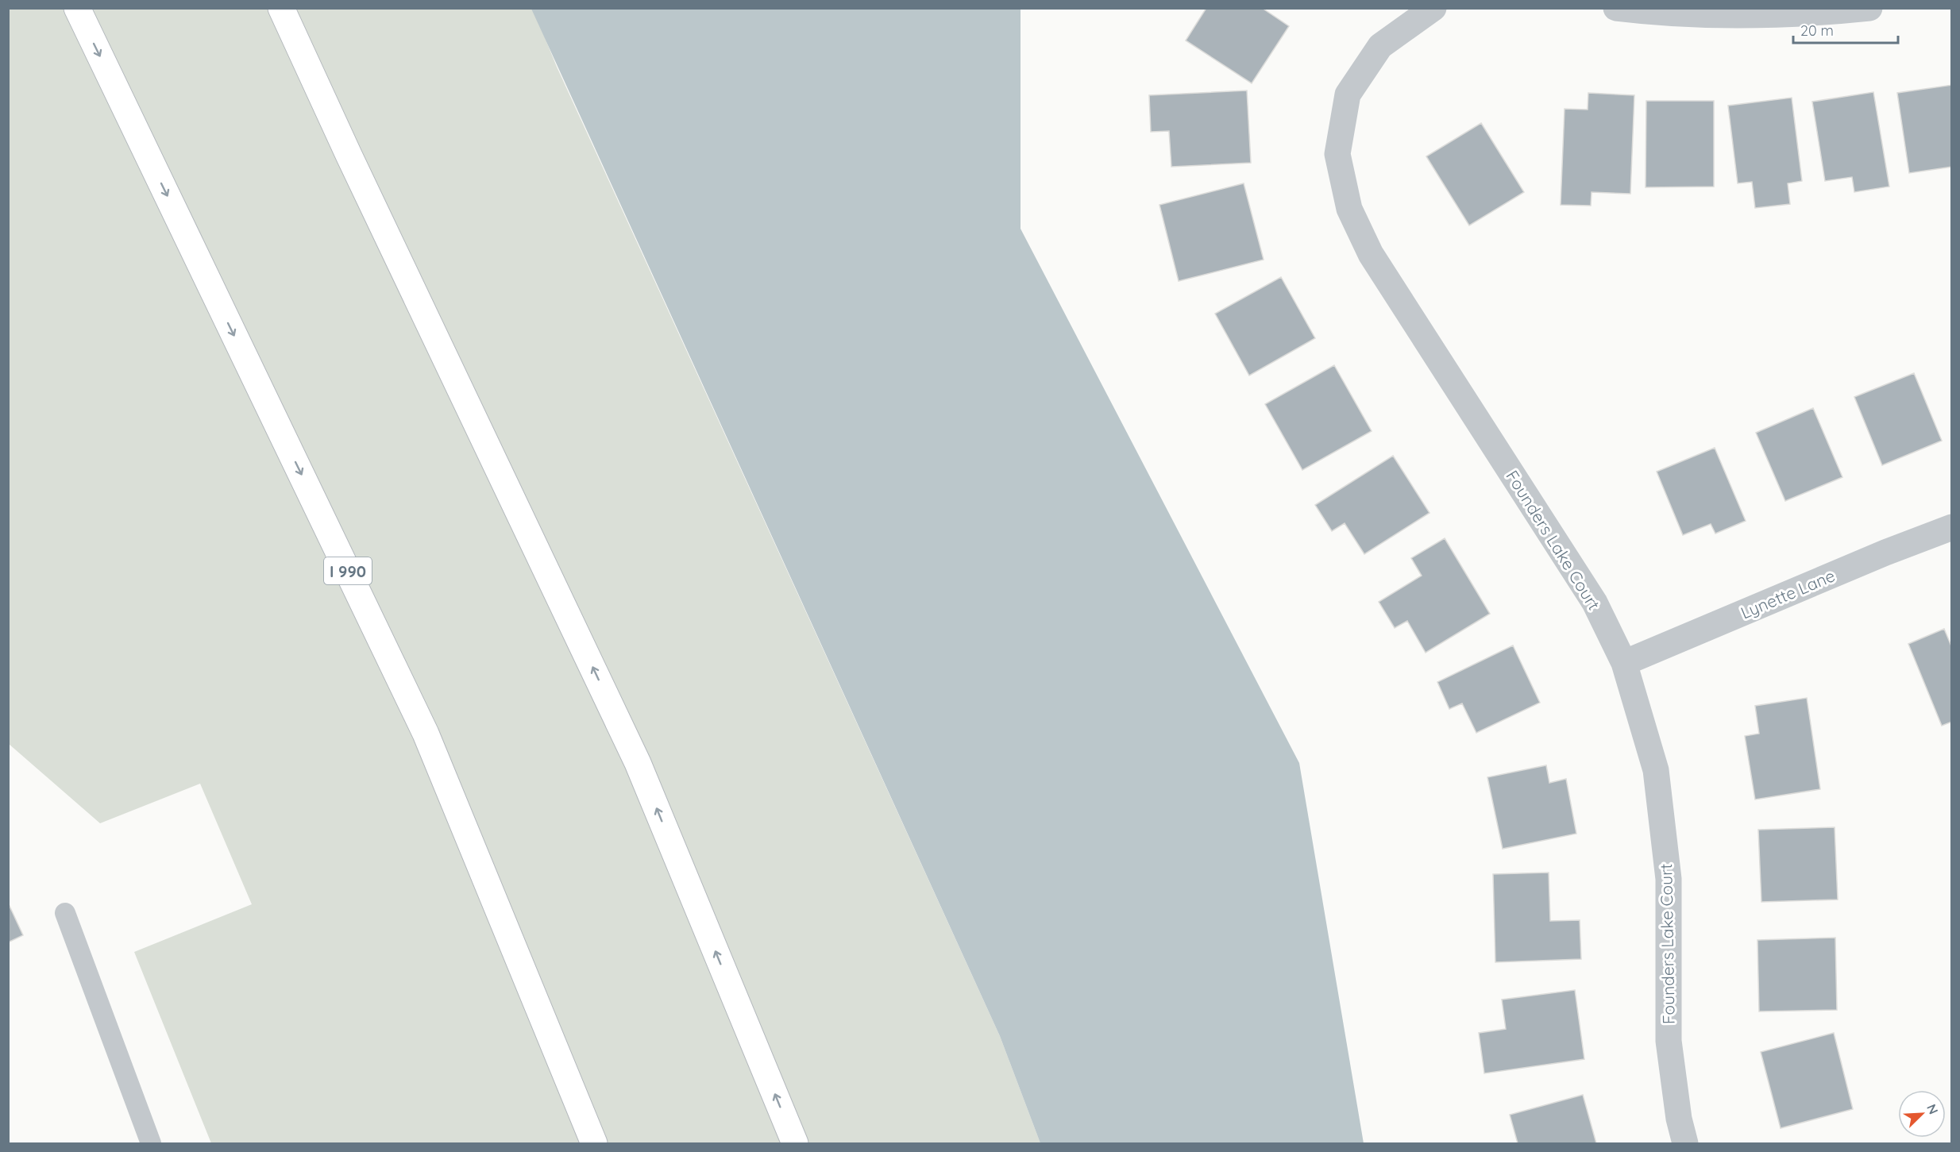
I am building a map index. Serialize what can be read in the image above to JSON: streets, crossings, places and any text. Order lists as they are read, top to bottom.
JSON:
{
  "streets": {
    "highway": ["I 990"],
    "street": ["Founders Lake Court", "Lynette Lane"]
  },
  "crossings": [
    ["Founders Lake Court", "Lynette Lane"]
  ],
  "scale_bar": "20 m",
  "north": "top right"
}
